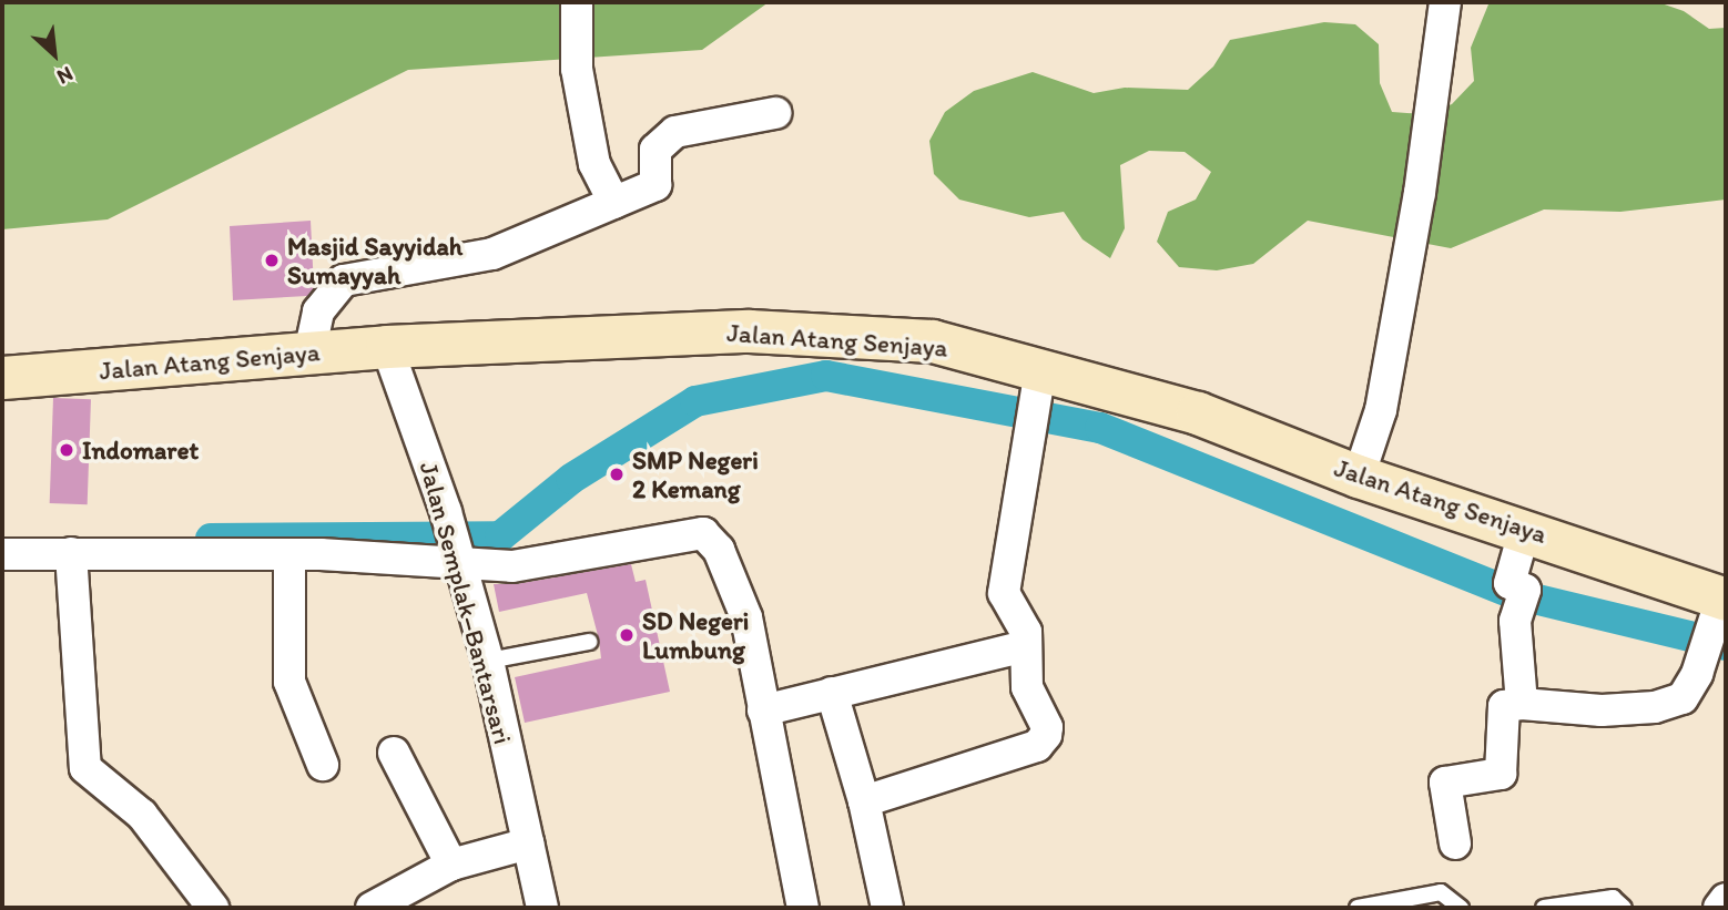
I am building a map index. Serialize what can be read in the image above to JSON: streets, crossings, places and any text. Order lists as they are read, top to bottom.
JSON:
{
  "streets": {
    "main road": ["Jalan Atang Senjaya"],
    "street": ["Jalan Semplak–Bantarsari"]
  },
  "crossings": [
    ["Jalan Atang Senjaya", "Jalan Semplak–Bantarsari"]
  ],
  "places": [
    "Masjid Sayyidah Sumayyah",
    "Indomaret",
    "SMP Negeri 2 Kemang",
    "SD Negeri Lumbung"
  ],
  "north": "bottom right"
}
